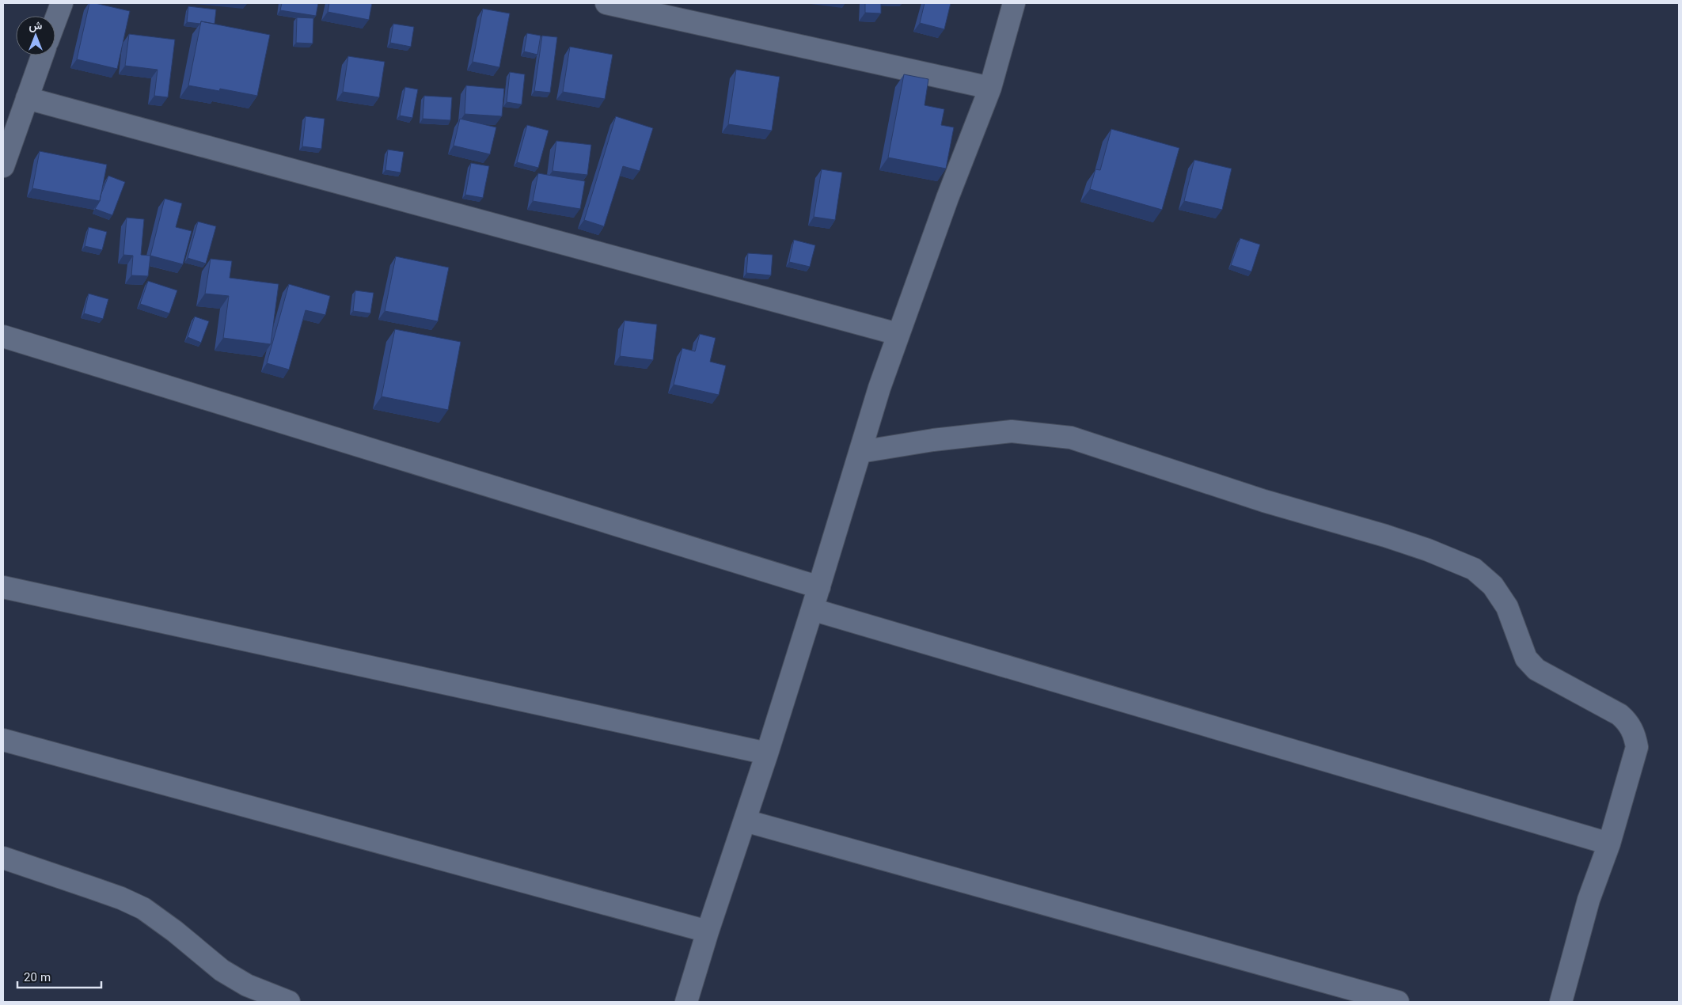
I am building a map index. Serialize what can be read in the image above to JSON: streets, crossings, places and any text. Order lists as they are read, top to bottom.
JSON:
{
  "scale_bar": "20 m",
  "north": "top"
}
